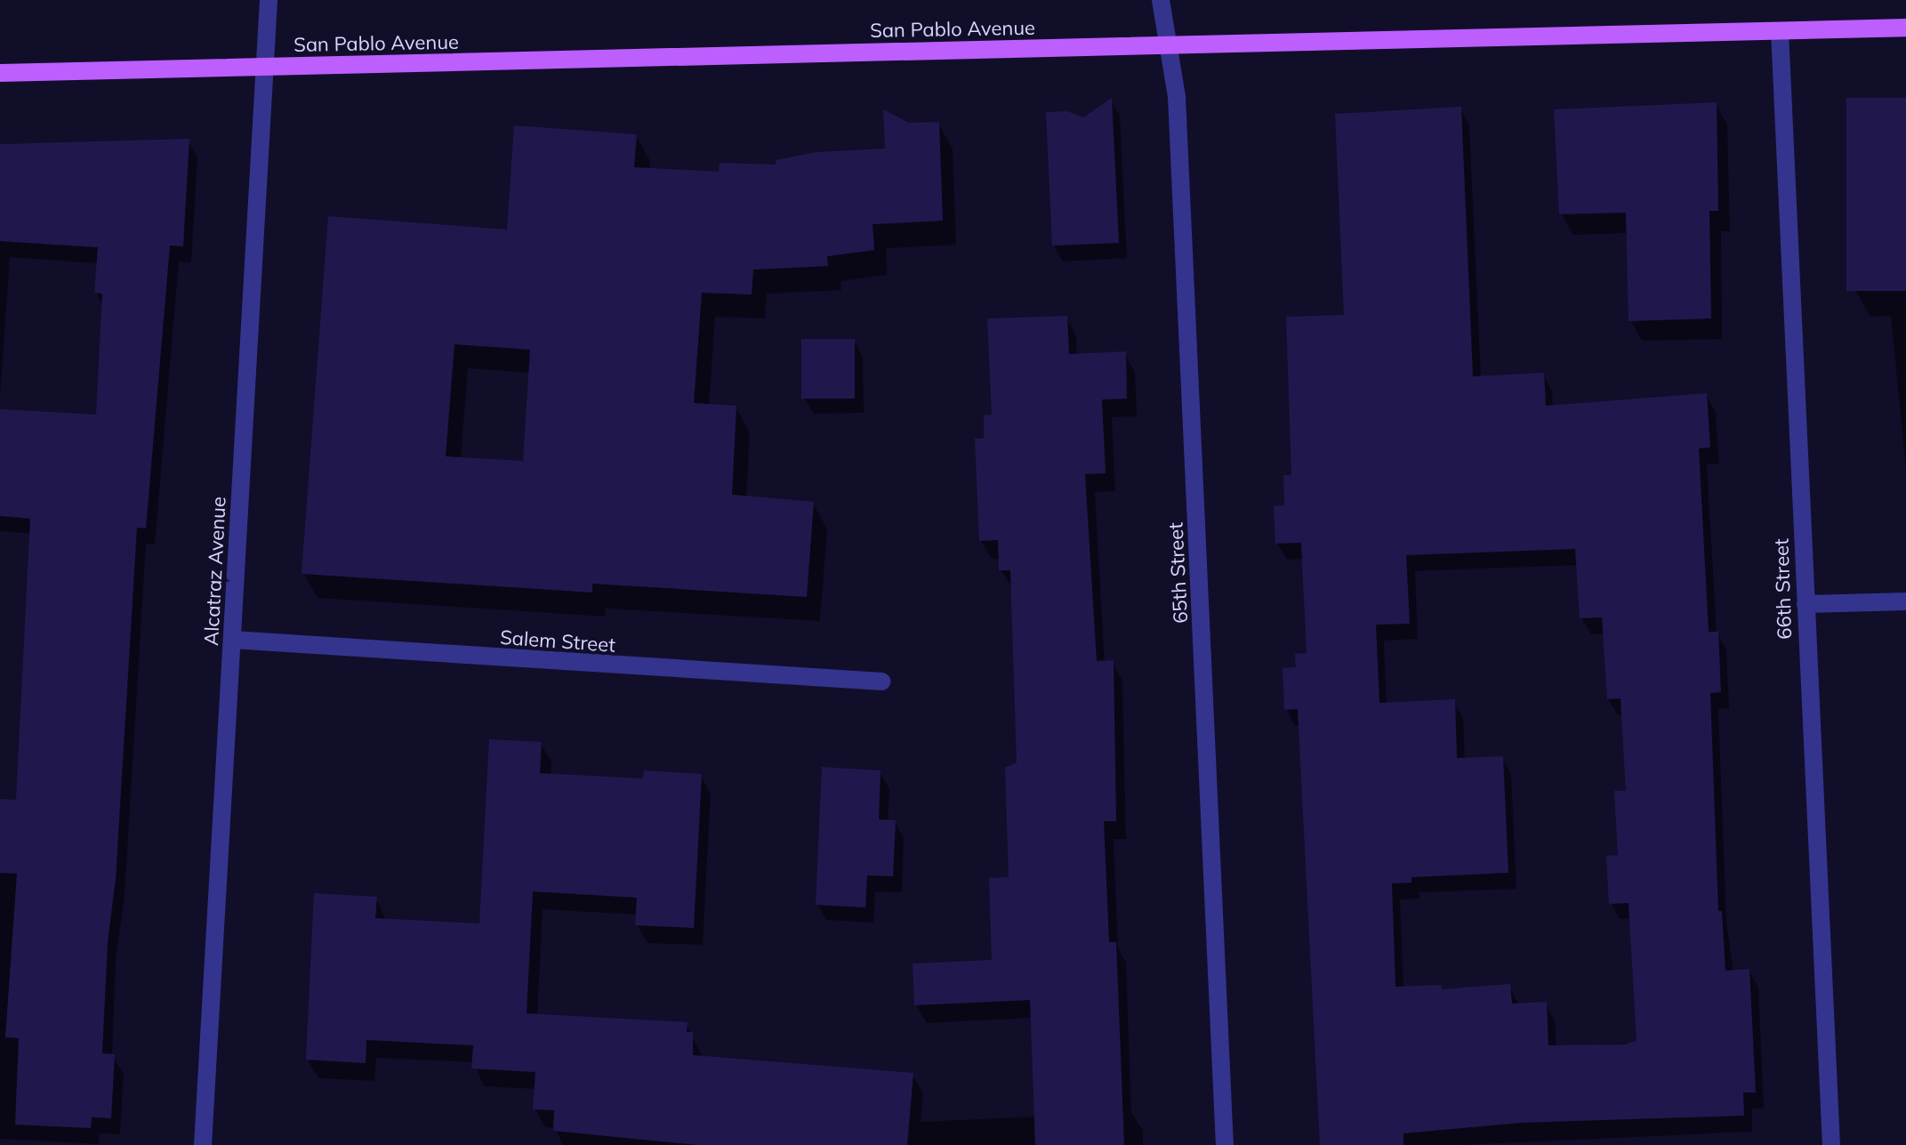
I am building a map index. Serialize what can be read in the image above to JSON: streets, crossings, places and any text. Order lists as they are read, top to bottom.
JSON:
{
  "streets": {
    "main road": ["San Pablo Avenue"],
    "street": [
      "Alcatraz Avenue",
      "65th Street",
      "66th Street",
      "Salem Street"
    ]
  },
  "crossings": [
    ["San Pablo Avenue", "Alcatraz Avenue"],
    ["San Pablo Avenue", "65th Street"],
    ["San Pablo Avenue", "66th Street"],
    ["Alcatraz Avenue", "Salem Street"]
  ]
}
